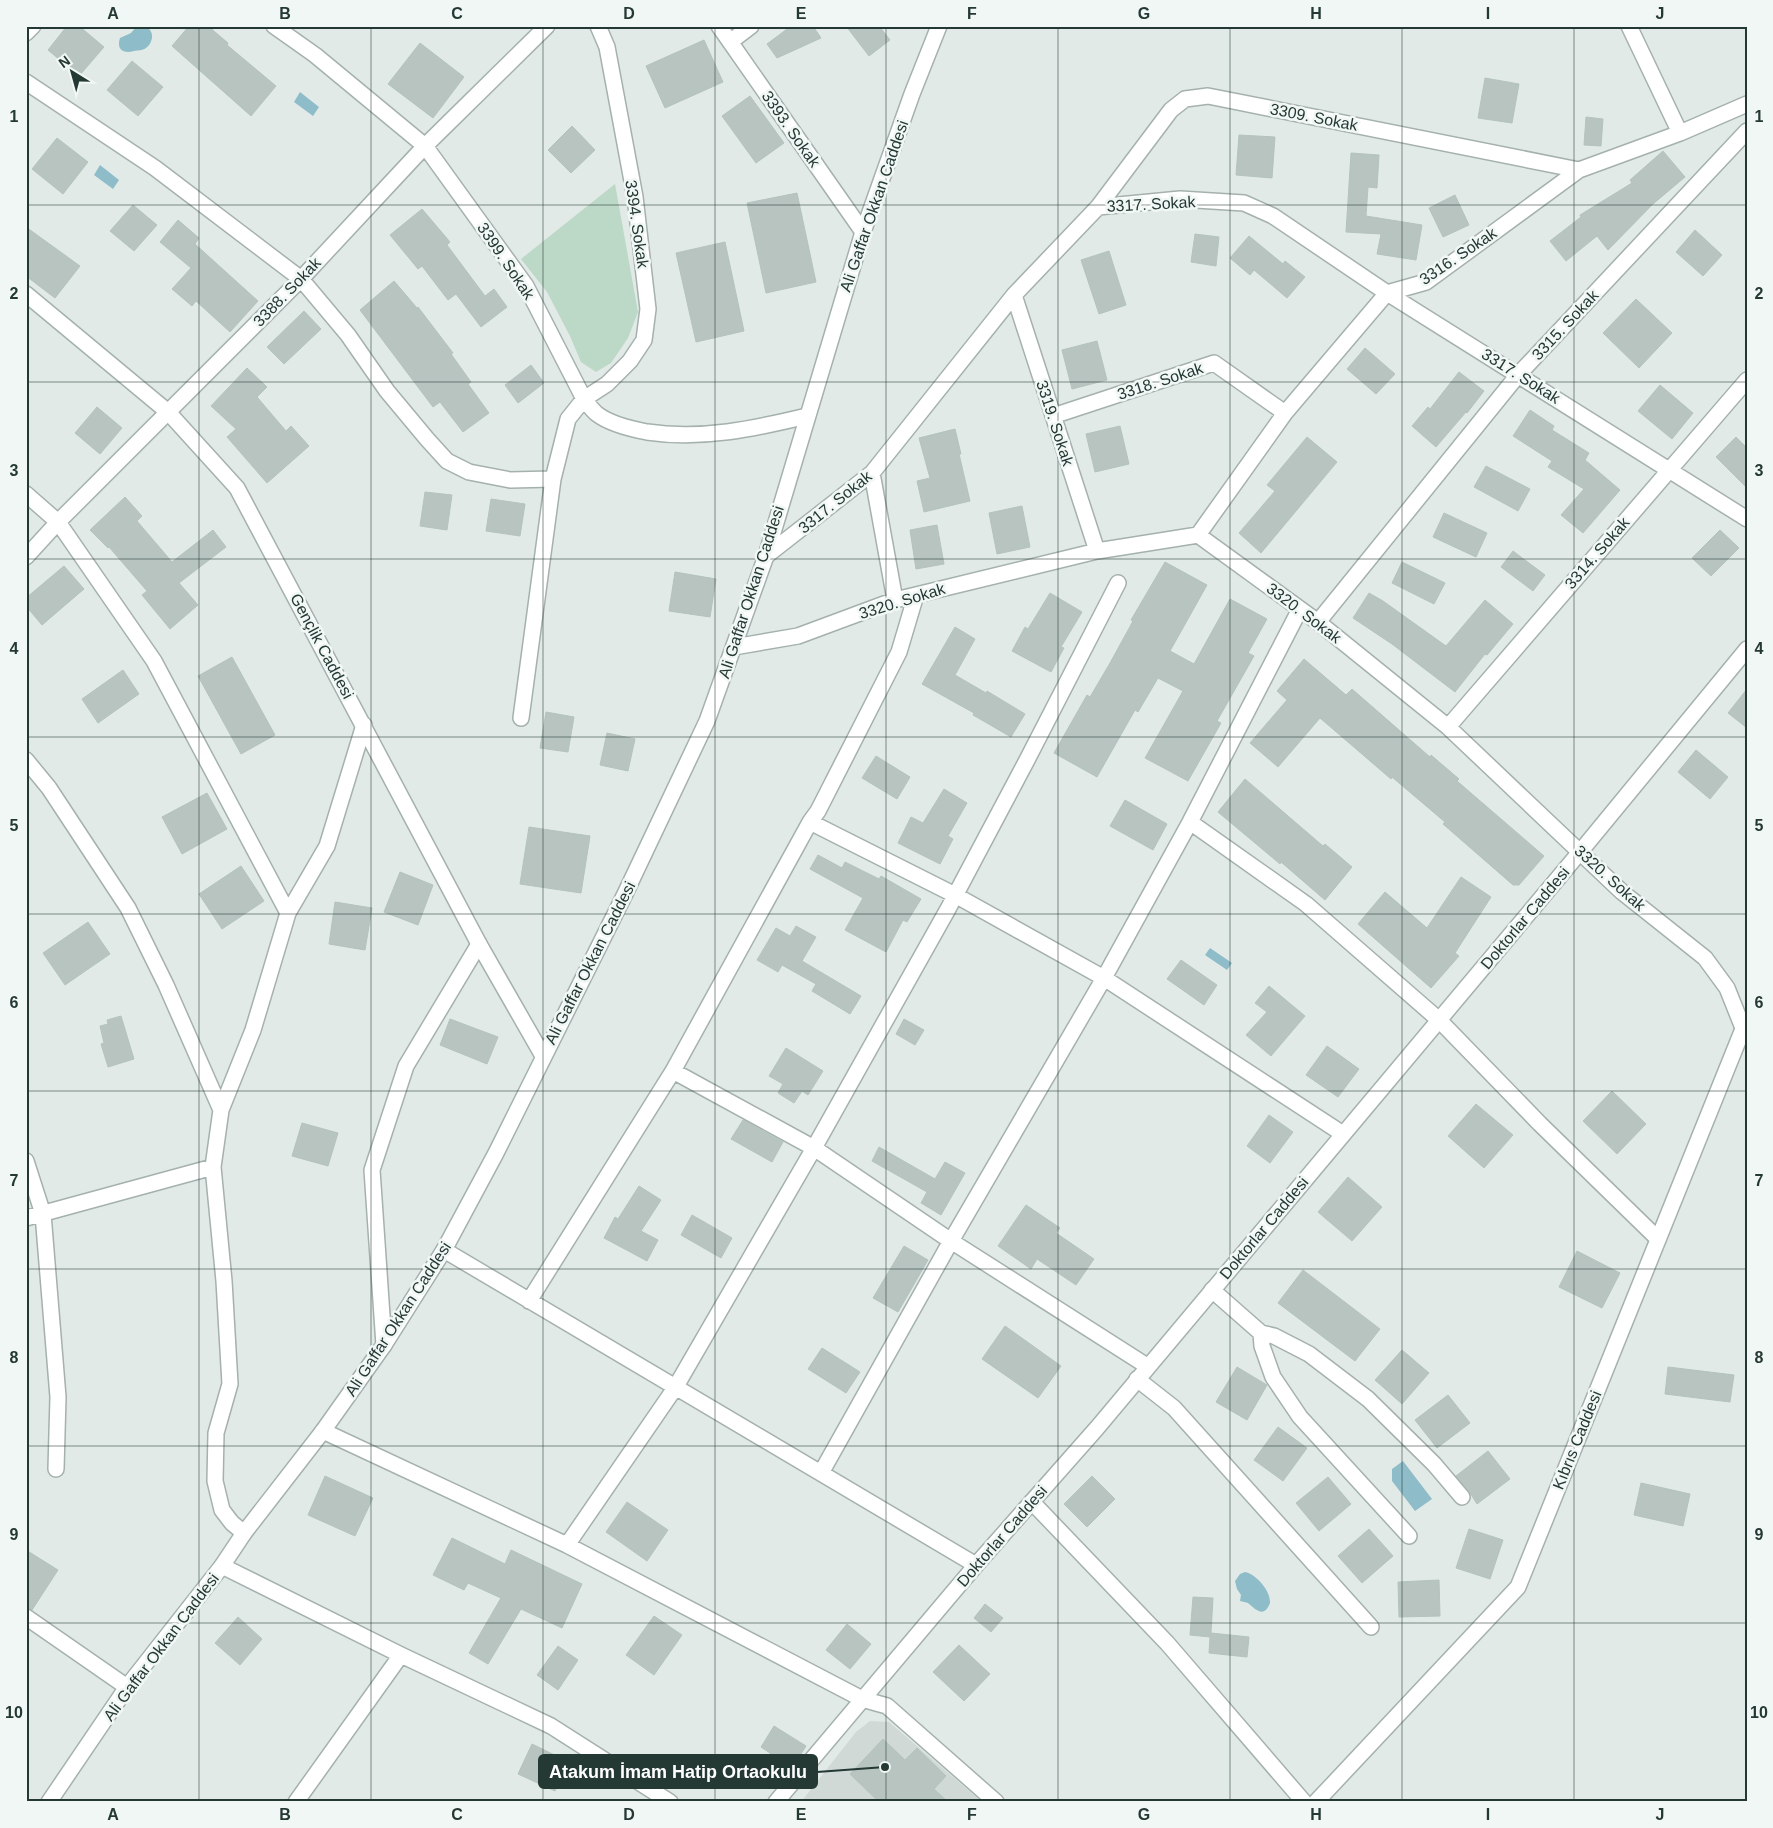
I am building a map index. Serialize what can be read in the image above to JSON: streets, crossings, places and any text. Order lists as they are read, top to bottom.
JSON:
{
  "streets": {
    "street": [
      "3309. Sokak",
      "3393. Sokak",
      "3317. Sokak",
      "Ali Gaffar Okkan Caddesi",
      "3394. Sokak",
      "3316. Sokak",
      "3399. Sokak",
      "3388. Sokak",
      "3315. Sokak",
      "3318. Sokak",
      "3319. Sokak",
      "3314. Sokak",
      "3320. Sokak",
      "Gençlik Caddesi",
      "Doktorlar Caddesi",
      "Kıbrıs Caddesi"
    ]
  },
  "crossings": [
    ["3309. Sokak", "3317. Sokak"],
    ["3309. Sokak", "3316. Sokak"],
    ["3393. Sokak", "Ali Gaffar Okkan Caddesi"],
    ["3317. Sokak", "Ali Gaffar Okkan Caddesi"],
    ["3317. Sokak", "3316. Sokak"],
    ["3317. Sokak", "3315. Sokak"],
    ["3317. Sokak", "3319. Sokak"],
    ["3317. Sokak", "3314. Sokak"],
    ["Ali Gaffar Okkan Caddesi", "3399. Sokak"],
    ["Ali Gaffar Okkan Caddesi", "3320. Sokak"],
    ["Ali Gaffar Okkan Caddesi", "Gençlik Caddesi"],
    ["3394. Sokak", "3399. Sokak"],
    ["3399. Sokak", "3388. Sokak"],
    ["3388. Sokak", "Gençlik Caddesi"],
    ["3315. Sokak", "3320. Sokak"],
    ["3318. Sokak", "3319. Sokak"],
    ["3319. Sokak", "3320. Sokak"],
    ["3314. Sokak", "3320. Sokak"],
    ["3320. Sokak", "Doktorlar Caddesi"],
    ["3320. Sokak", "Kıbrıs Caddesi"]
  ],
  "places": ["Atakum İmam Hatip Ortaokulu"],
  "north": "top left",
  "grid": {
    "columns": [
      "A",
      "B",
      "C",
      "D",
      "E",
      "F",
      "G",
      "H",
      "I",
      "J"
    ],
    "rows": [
      "1",
      "2",
      "3",
      "4",
      "5",
      "6",
      "7",
      "8",
      "9",
      "10"
    ]
  }
}
